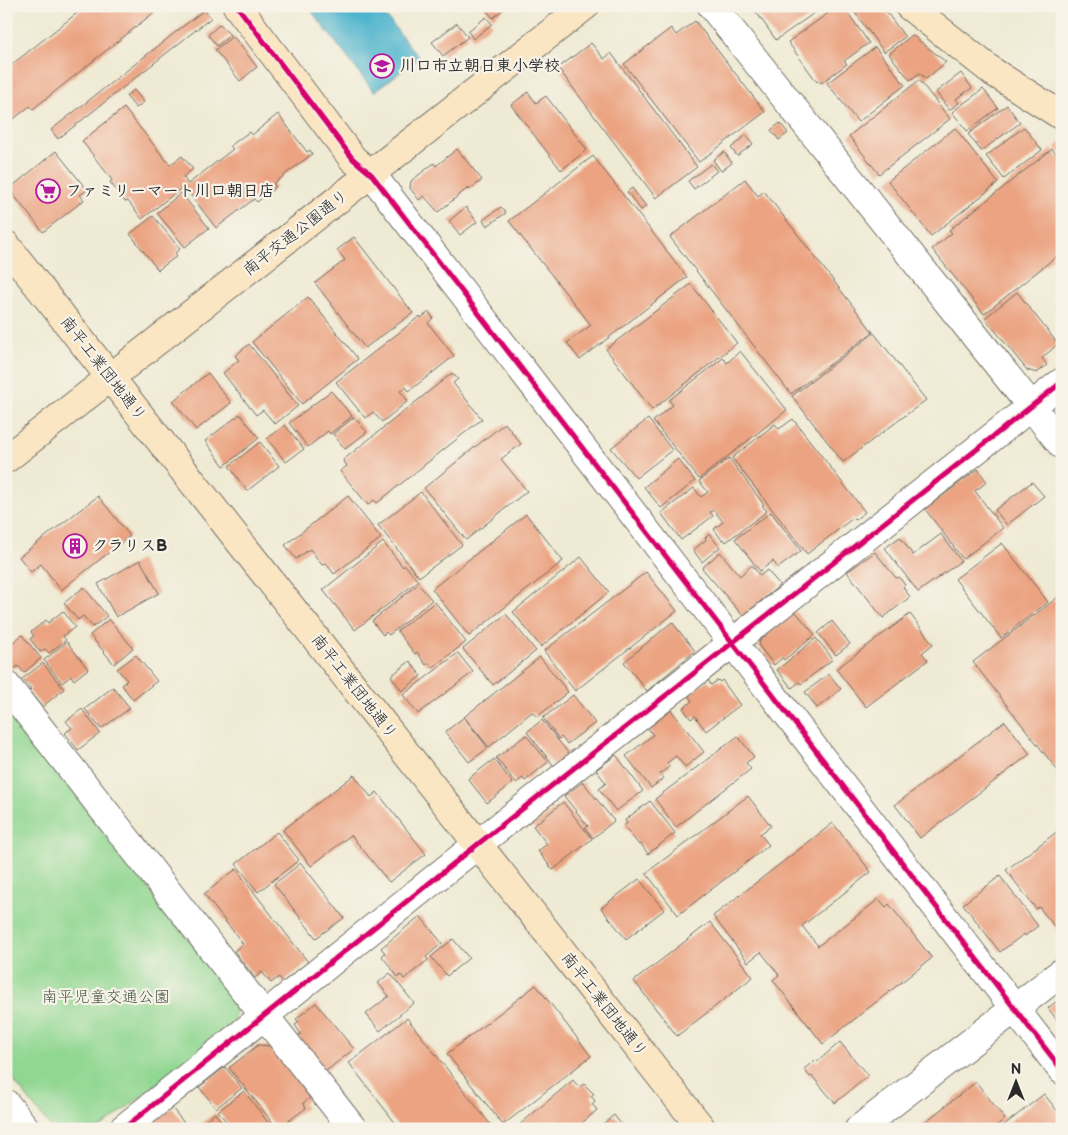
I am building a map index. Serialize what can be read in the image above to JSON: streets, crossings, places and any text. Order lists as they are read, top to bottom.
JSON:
{
  "streets": {
    "street": ["南平交通公園通り", "南平工業団地通り"]
  },
  "crossings": [
    ["南平交通公園通り", "南平工業団地通り"]
  ],
  "parks": ["南平児童交通公園"],
  "places": {
    "school or university": ["川口市立朝日東小学校"],
    "supermarket": ["ファミリーマート川口朝日店"],
    "building": ["クラリスB"]
  },
  "north": "top"
}
